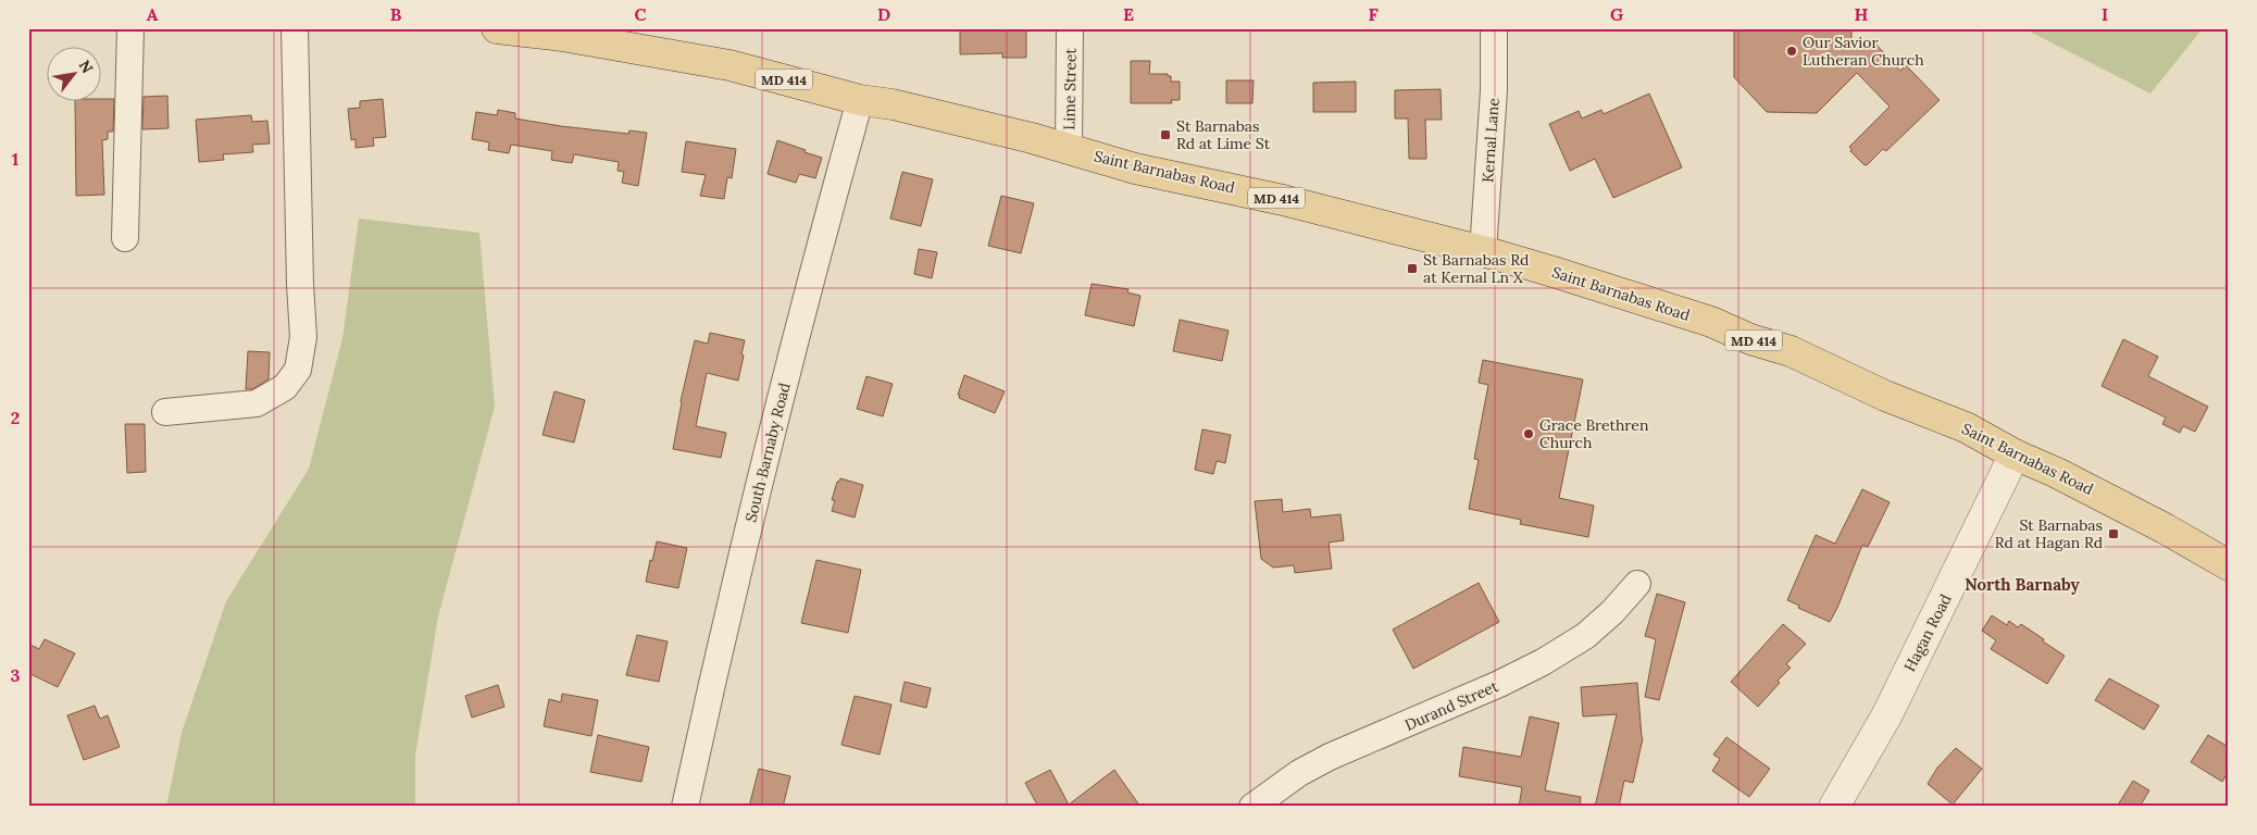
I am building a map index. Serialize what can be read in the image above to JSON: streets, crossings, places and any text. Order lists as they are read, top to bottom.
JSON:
{
  "streets": {
    "main road": ["MD 414", "Saint Barnabas Road"],
    "street": [
      "Lime Street",
      "Kernal Lane",
      "South Barnaby Road",
      "Hagan Road",
      "Durand Street"
    ]
  },
  "crossings": [
    ["Lime Street", "Saint Barnabas Road"],
    ["Kernal Lane", "Saint Barnabas Road"],
    ["Saint Barnabas Road", "South Barnaby Road"],
    ["Saint Barnabas Road", "Hagan Road"]
  ],
  "districts": ["North Barnaby"],
  "places": {
    "other": ["Our Savior Lutheran Church", "Grace Brethren Church"],
    "transit": ["St Barnabas Rd at Lime St", "St Barnabas Rd at Kernal Ln X", "St Barnabas Rd at Hagan Rd"]
  },
  "north": "top right",
  "grid": {
    "columns": [
      "A",
      "B",
      "C",
      "D",
      "E",
      "F",
      "G",
      "H",
      "I"
    ],
    "rows": ["1", "2", "3"]
  }
}
